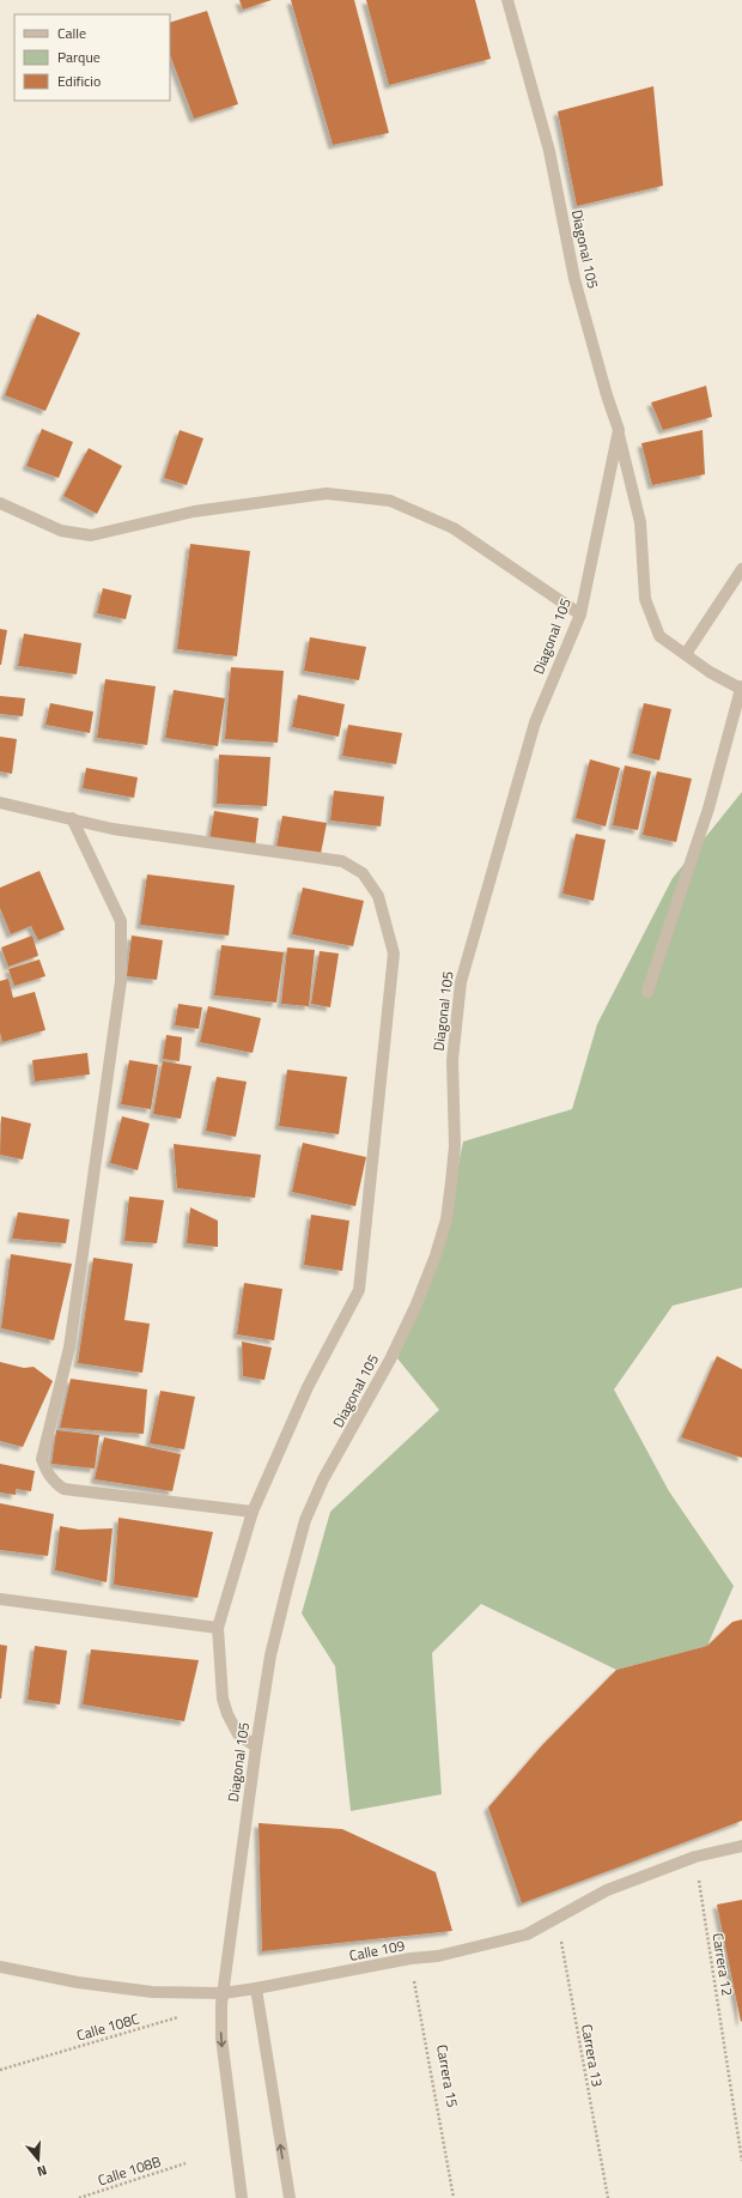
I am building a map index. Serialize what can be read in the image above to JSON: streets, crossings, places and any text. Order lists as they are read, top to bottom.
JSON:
{
  "streets": {
    "street": ["Diagonal 105", "Calle 109"],
    "path": [
      "Carrera 12",
      "Calle 108C",
      "Carrera 13",
      "Carrera 15",
      "Calle 108B"
    ]
  },
  "crossings": [
    ["Diagonal 105", "Calle 109"],
    ["Diagonal 105", "Calle 108C"],
    ["Calle 109", "Carrera 12"],
    ["Calle 109", "Calle 108C"],
    ["Calle 109", "Carrera 13"],
    ["Calle 109", "Carrera 15"]
  ],
  "legend": ["Calle", "Parque", "Edificio"],
  "north": "bottom"
}
